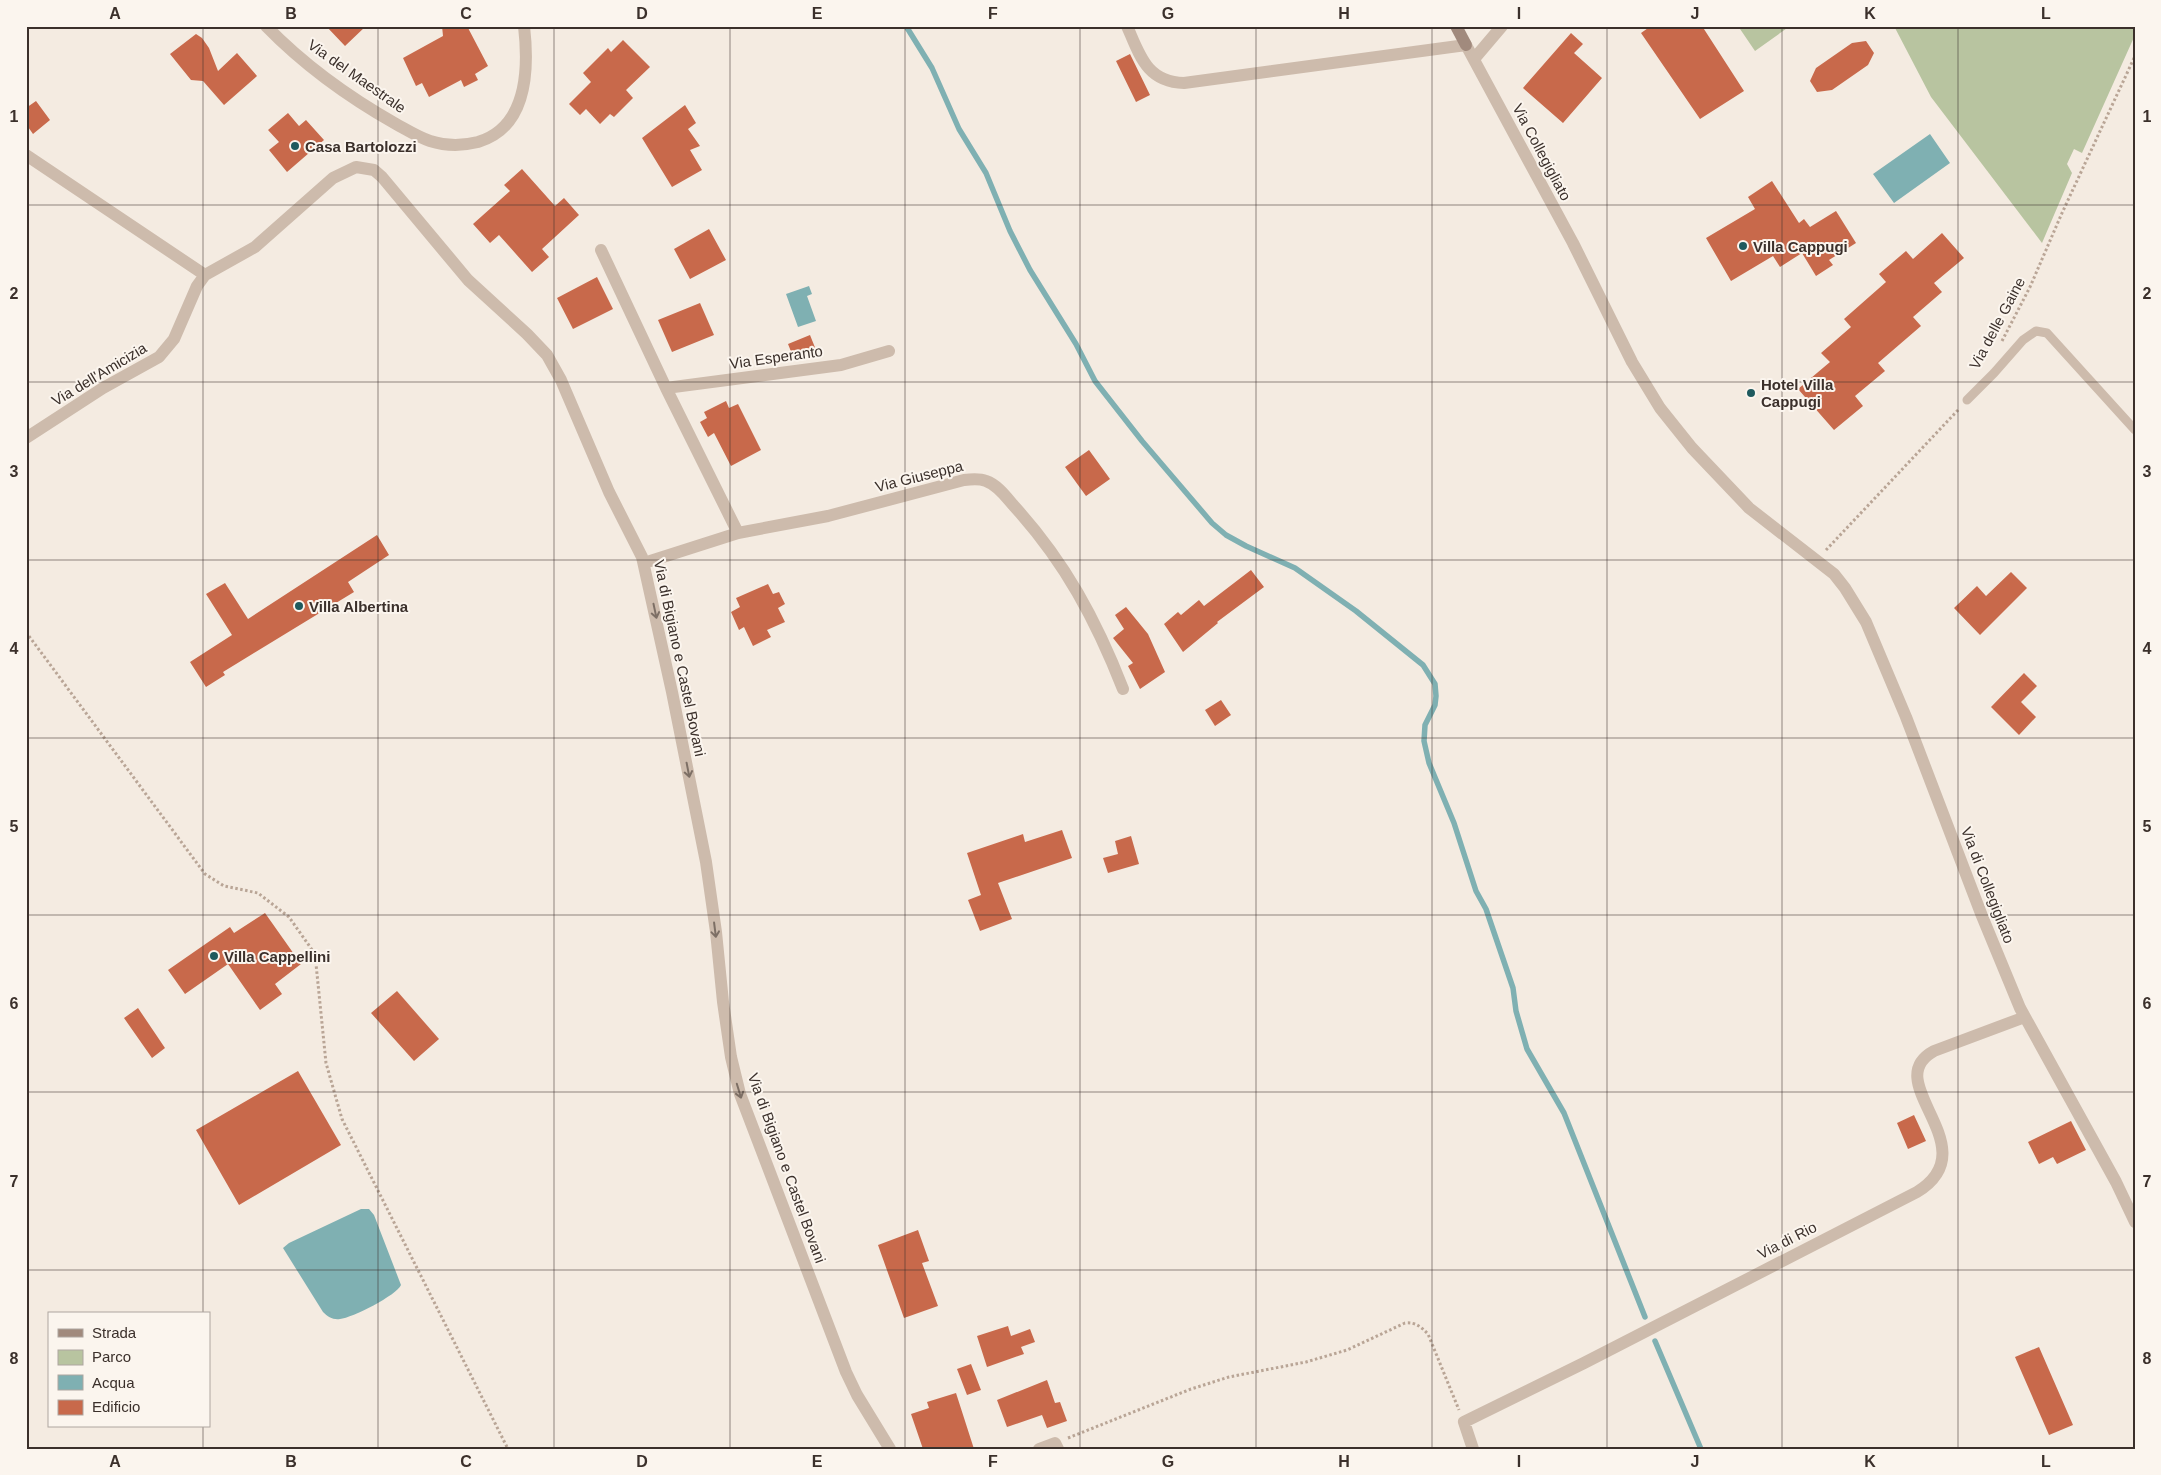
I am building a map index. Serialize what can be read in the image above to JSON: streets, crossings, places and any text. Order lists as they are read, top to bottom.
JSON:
{
  "streets": {
    "street": [
      "Via del Maestrale",
      "Via Collegigliato",
      "Via Esperanto",
      "Via dell'Amicizia",
      "Via Giuseppa",
      "Via di Bigiano e Castel Bovani",
      "Via di Collegigliato",
      "Via di Rio"
    ],
    "path": ["Via delle Gaine"]
  },
  "crossings": [
    ["Via Collegigliato", "Via di Collegigliato"],
    ["Via dell'Amicizia", "Via di Bigiano e Castel Bovani"],
    ["Via Giuseppa", "Via di Bigiano e Castel Bovani"],
    ["Via di Collegigliato", "Via di Rio"]
  ],
  "one_way": ["Via di Bigiano e Castel Bovani"],
  "places": [
    "Casa Bartolozzi",
    "Villa Cappugi",
    "Hotel Villa Cappugi",
    "Villa Albertina",
    "Villa Cappellini"
  ],
  "legend": [
    "Strada",
    "Parco",
    "Acqua",
    "Edificio"
  ],
  "grid": {
    "columns": [
      "A",
      "B",
      "C",
      "D",
      "E",
      "F",
      "G",
      "H",
      "I",
      "J",
      "K",
      "L"
    ],
    "rows": [
      "1",
      "2",
      "3",
      "4",
      "5",
      "6",
      "7",
      "8"
    ]
  }
}
